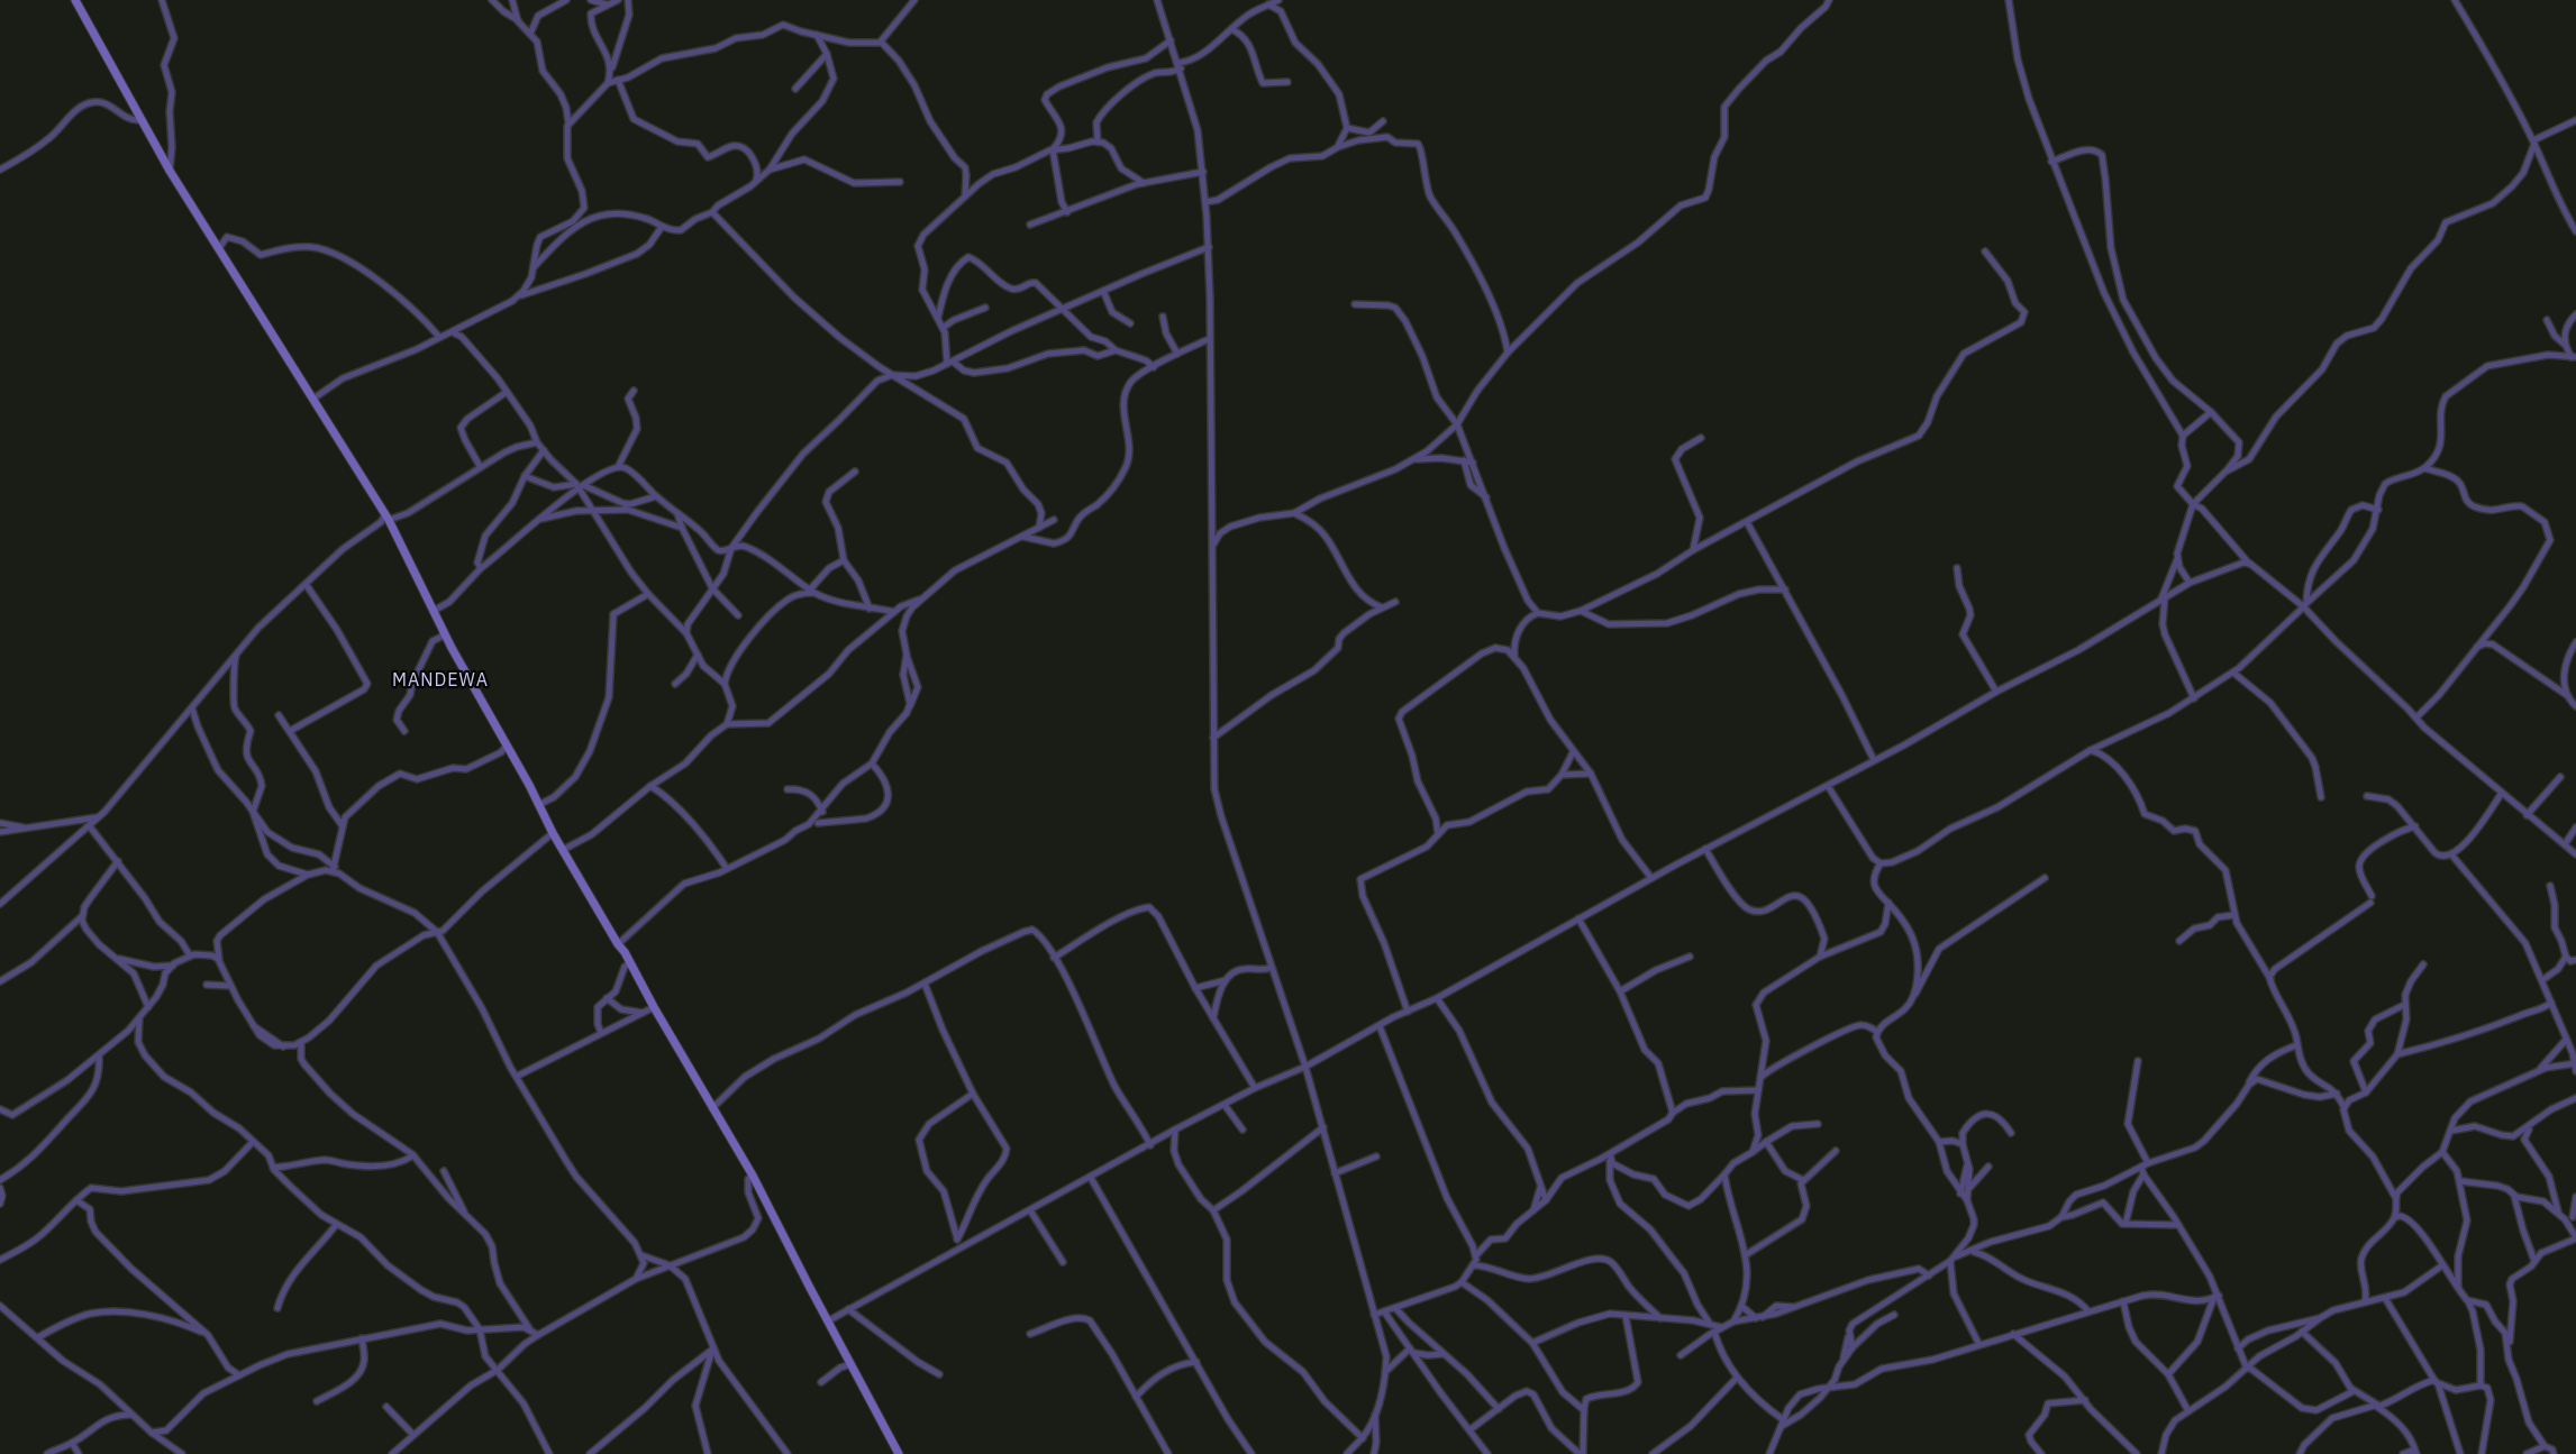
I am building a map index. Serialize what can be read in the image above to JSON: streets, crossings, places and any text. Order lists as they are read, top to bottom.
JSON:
{
  "districts": ["MANDEWA"]
}
